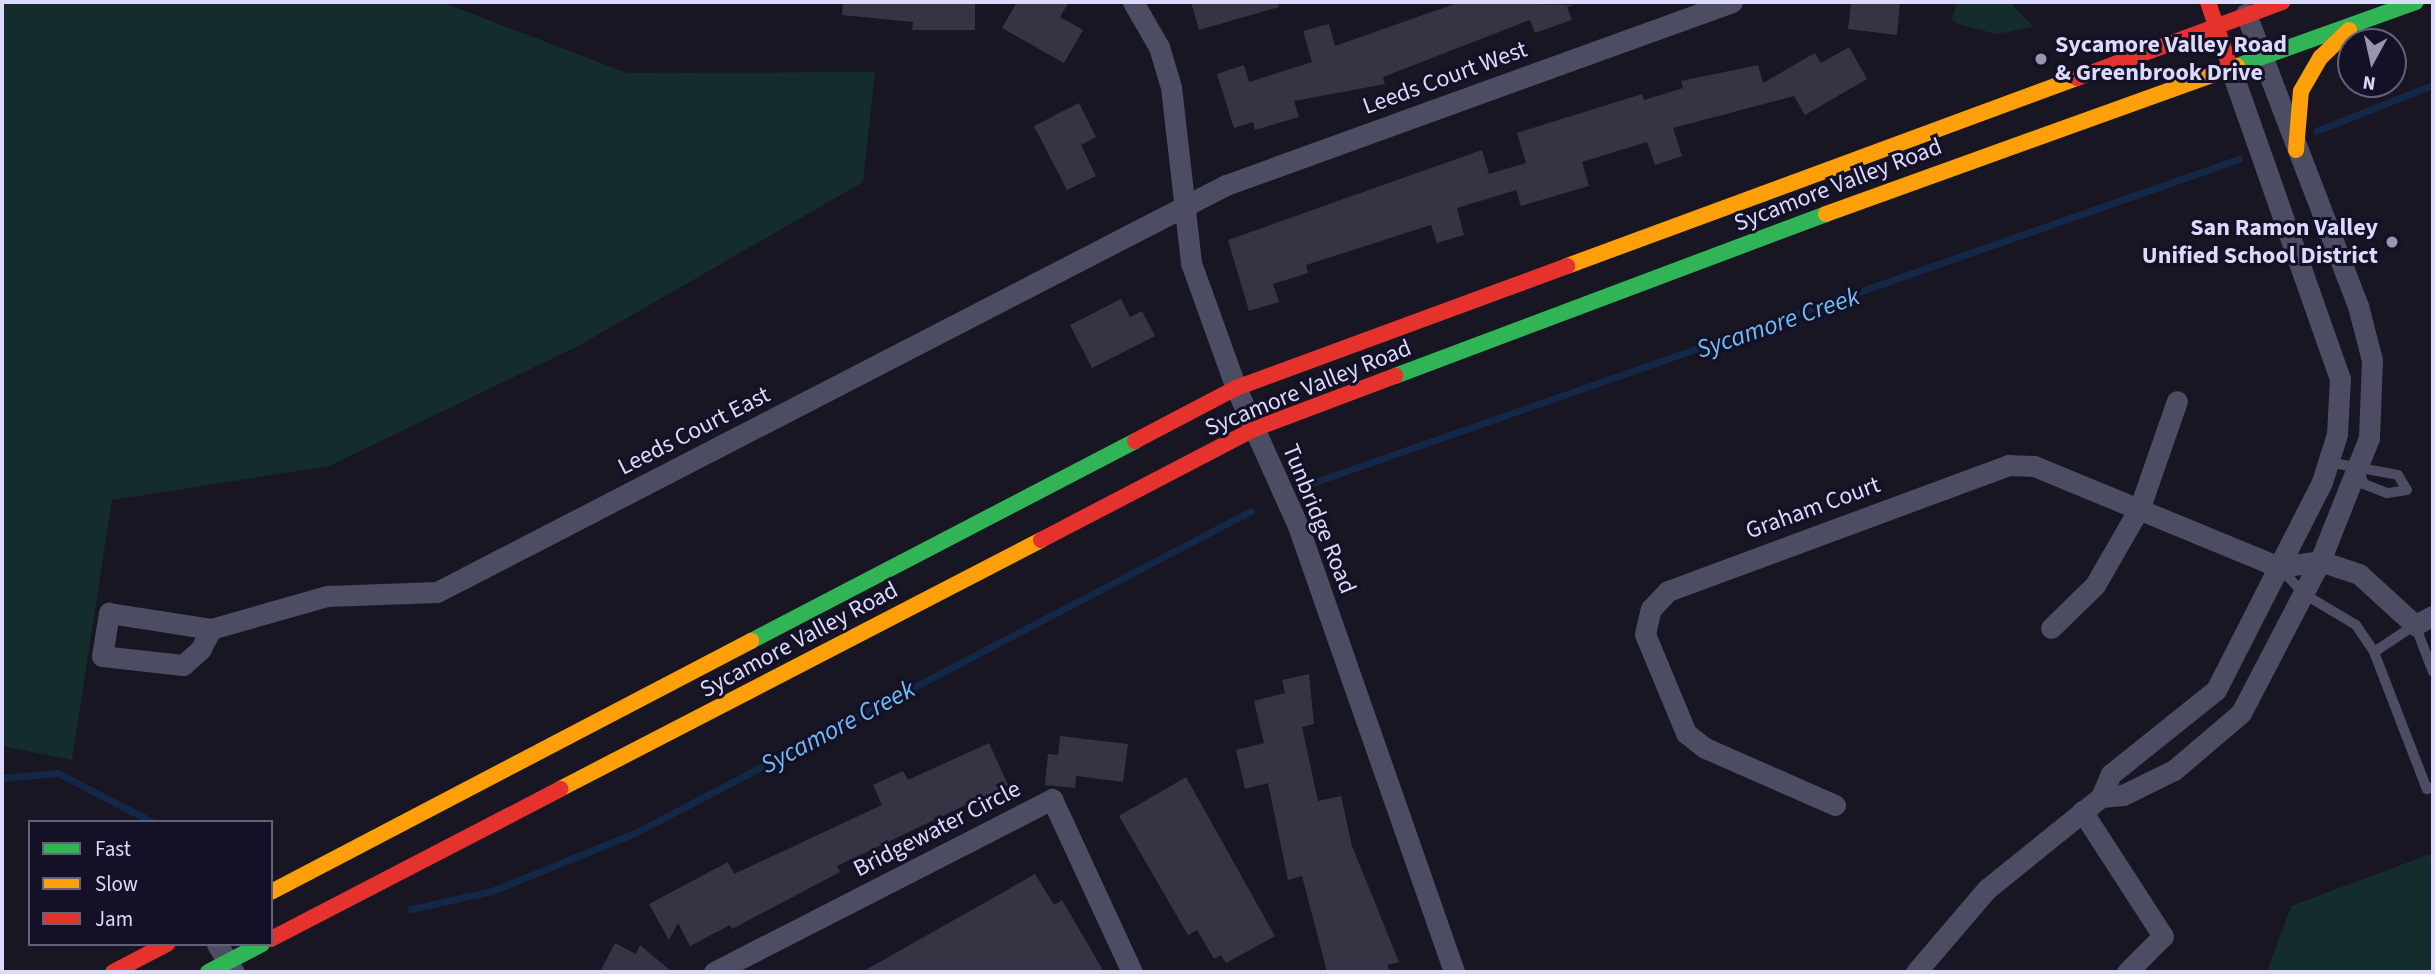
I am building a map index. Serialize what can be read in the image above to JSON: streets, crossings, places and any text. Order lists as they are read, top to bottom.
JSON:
{
  "streets": {
    "main road": ["Sycamore Valley Road"],
    "street": [
      "Leeds Court West",
      "Leeds Court East",
      "Graham Court",
      "Tunbridge Road",
      "Bridgewater Circle"
    ]
  },
  "crossings": [
    ["Leeds Court West", "Leeds Court East"],
    ["Leeds Court West", "Tunbridge Road"],
    ["Sycamore Valley Road", "Tunbridge Road"],
    ["Leeds Court East", "Tunbridge Road"]
  ],
  "water": ["Sycamore Creek"],
  "places": ["Sycamore Valley Road & Greenbrook Drive", "San Ramon Valley Unified School District"],
  "legend": ["Fast", "Slow", "Jam"],
  "north": "bottom"
}
